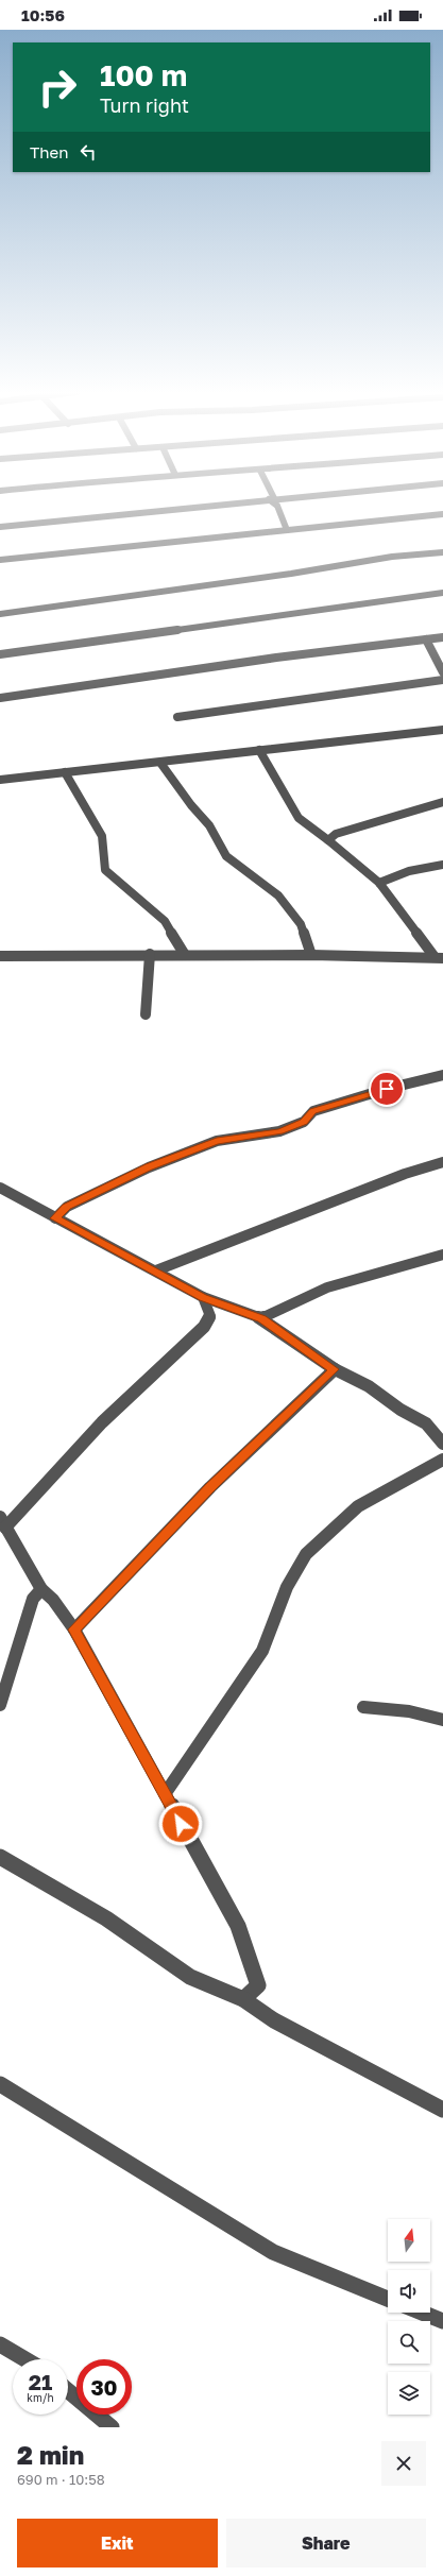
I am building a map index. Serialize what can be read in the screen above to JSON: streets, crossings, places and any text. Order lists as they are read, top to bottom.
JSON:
{
  "north": "top",
  "page": {
    "status": "10:56",
    "turn": ["100 m", "Turn right"],
    "then": "Then",
    "speed": "21 km/h",
    "limit": "30",
    "heading": ["2 min", "690 m · 10:58"],
    "buttons": ["Exit", "Share"]
  }
}
